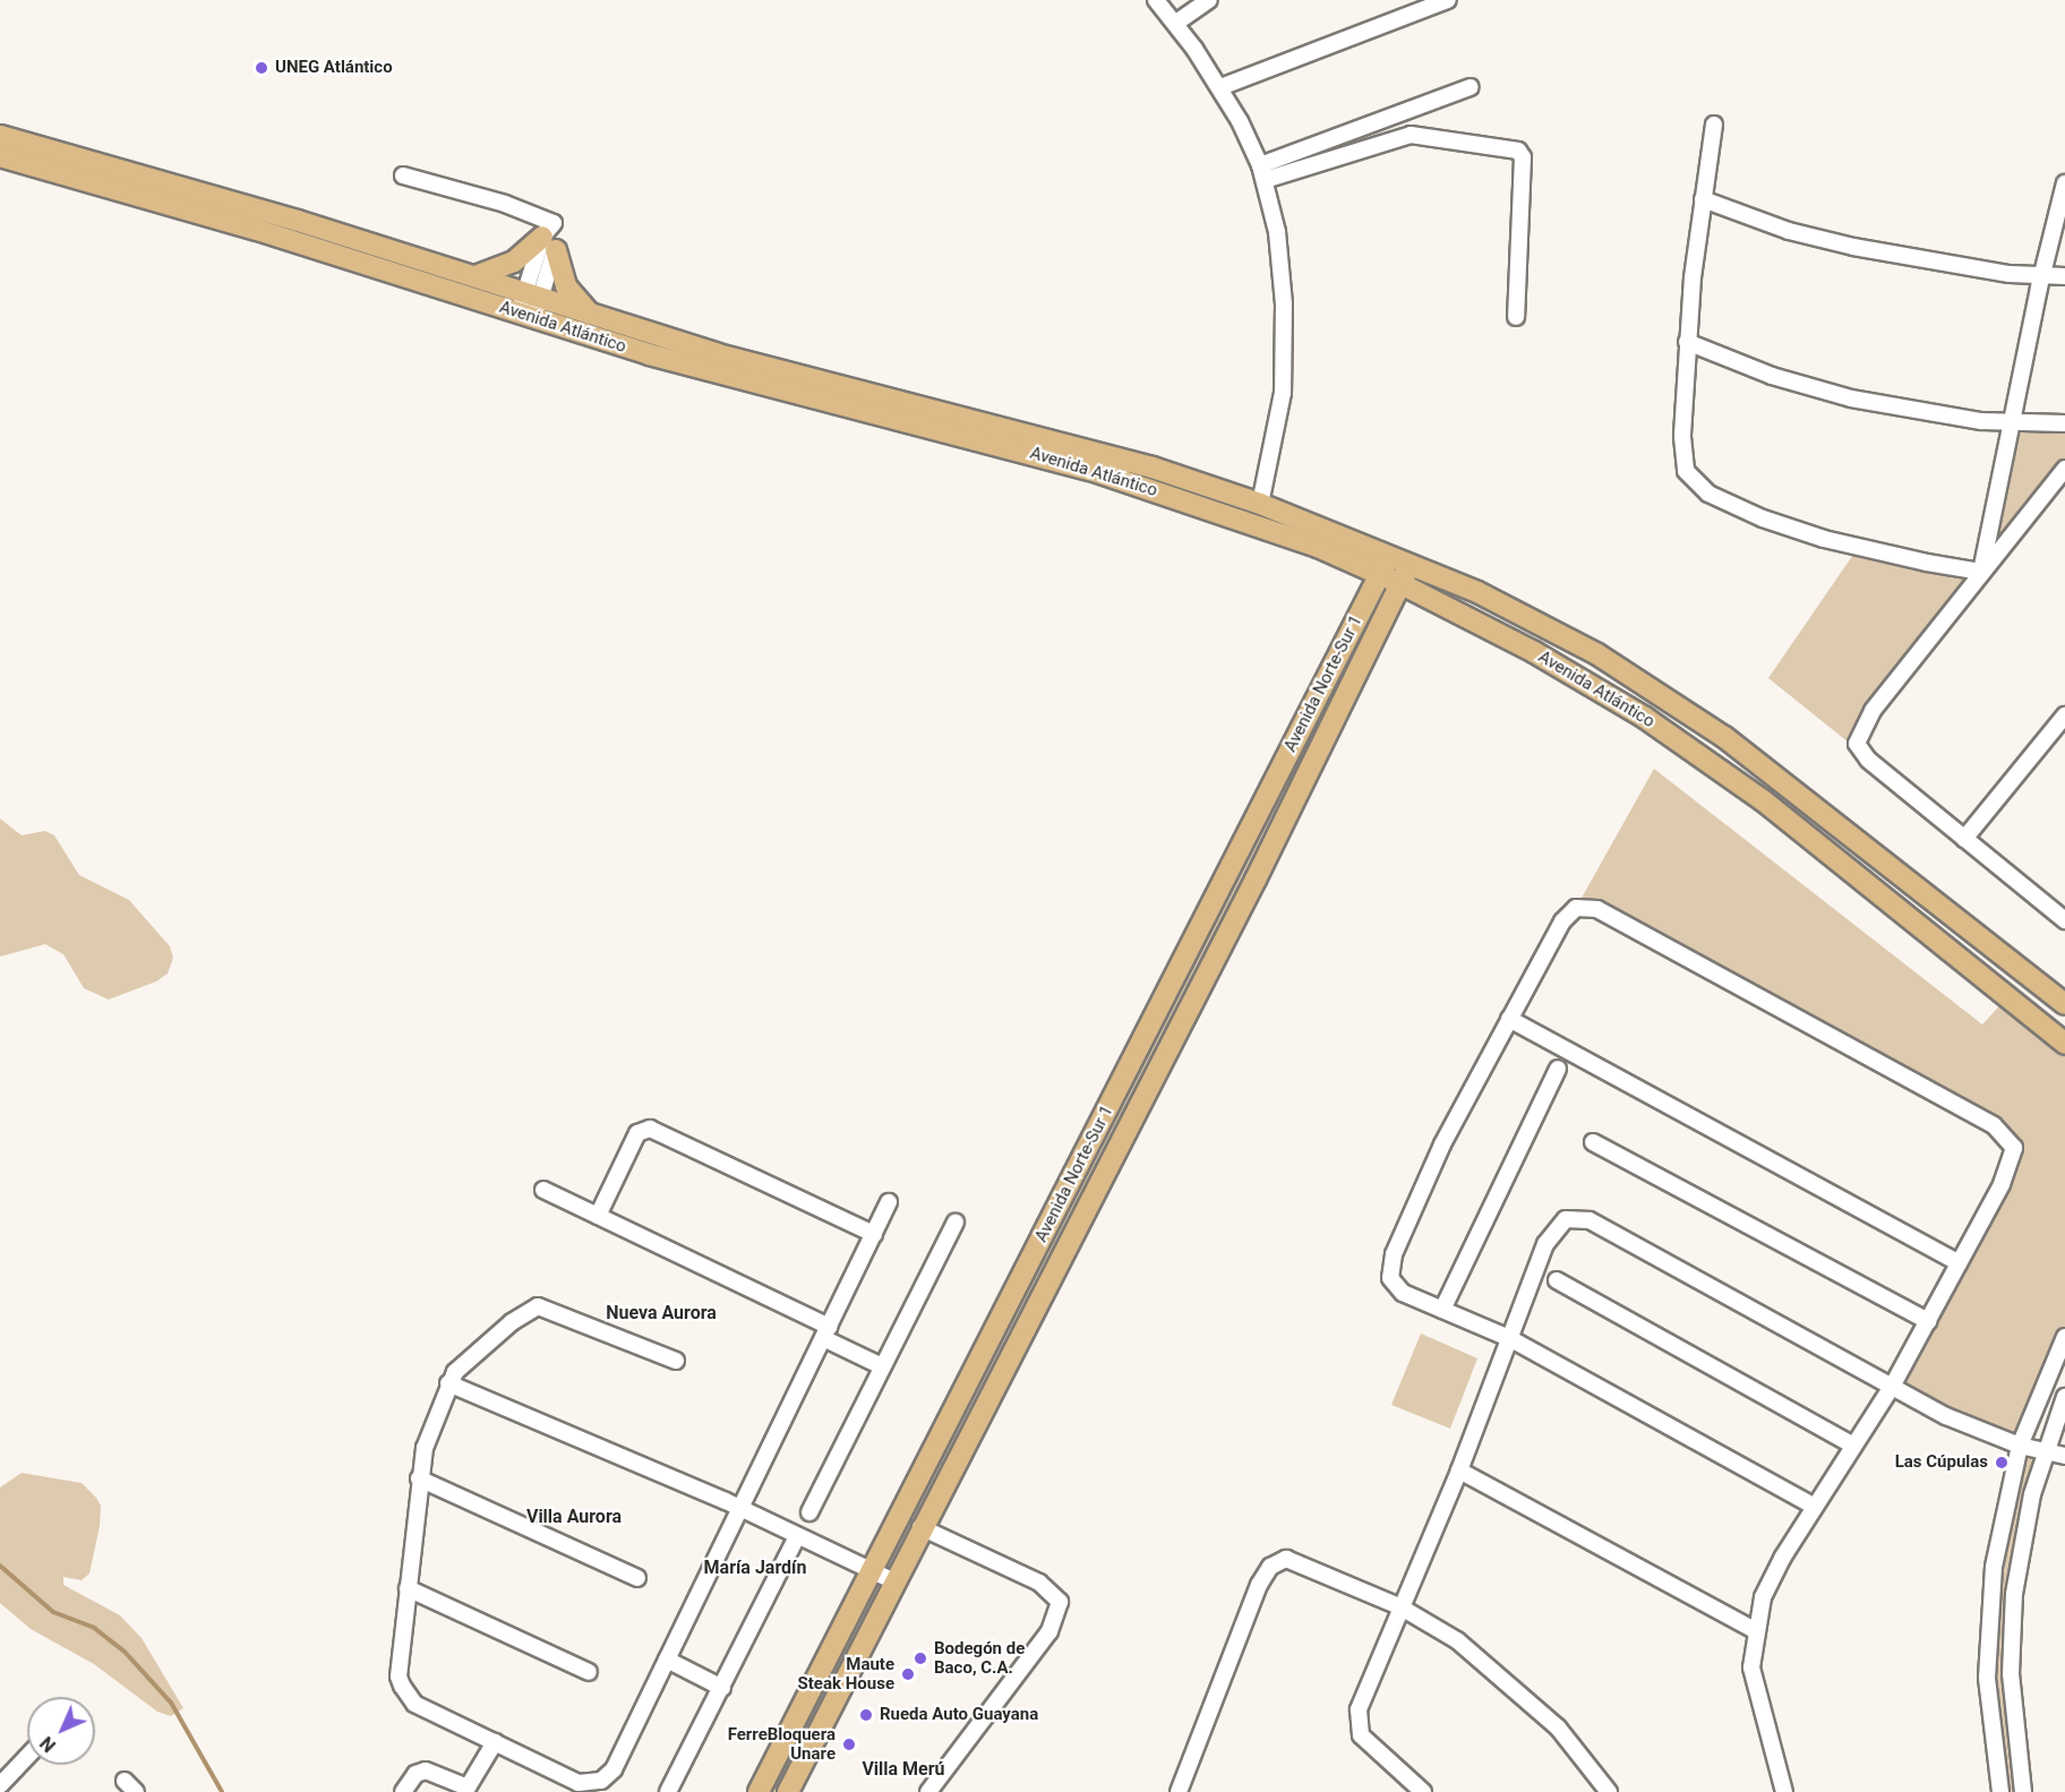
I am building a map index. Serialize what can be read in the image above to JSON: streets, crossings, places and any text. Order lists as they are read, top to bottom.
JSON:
{
  "streets": {
    "main road": ["Avenida Atlántico", "Avenida Norte-Sur 1"]
  },
  "crossings": [
    ["Avenida Atlántico", "Avenida Norte-Sur 1"]
  ],
  "districts": [
    "Nueva Aurora",
    "Villa Aurora",
    "María Jardín",
    "Villa Merú"
  ],
  "places": [
    "UNEG Atlántico",
    "Las Cúpulas",
    "Bodegón de Baco, C.A.",
    "Maute Steak House",
    "Rueda Auto Guayana",
    "FerreBloquera Unare"
  ],
  "north": "bottom left"
}
